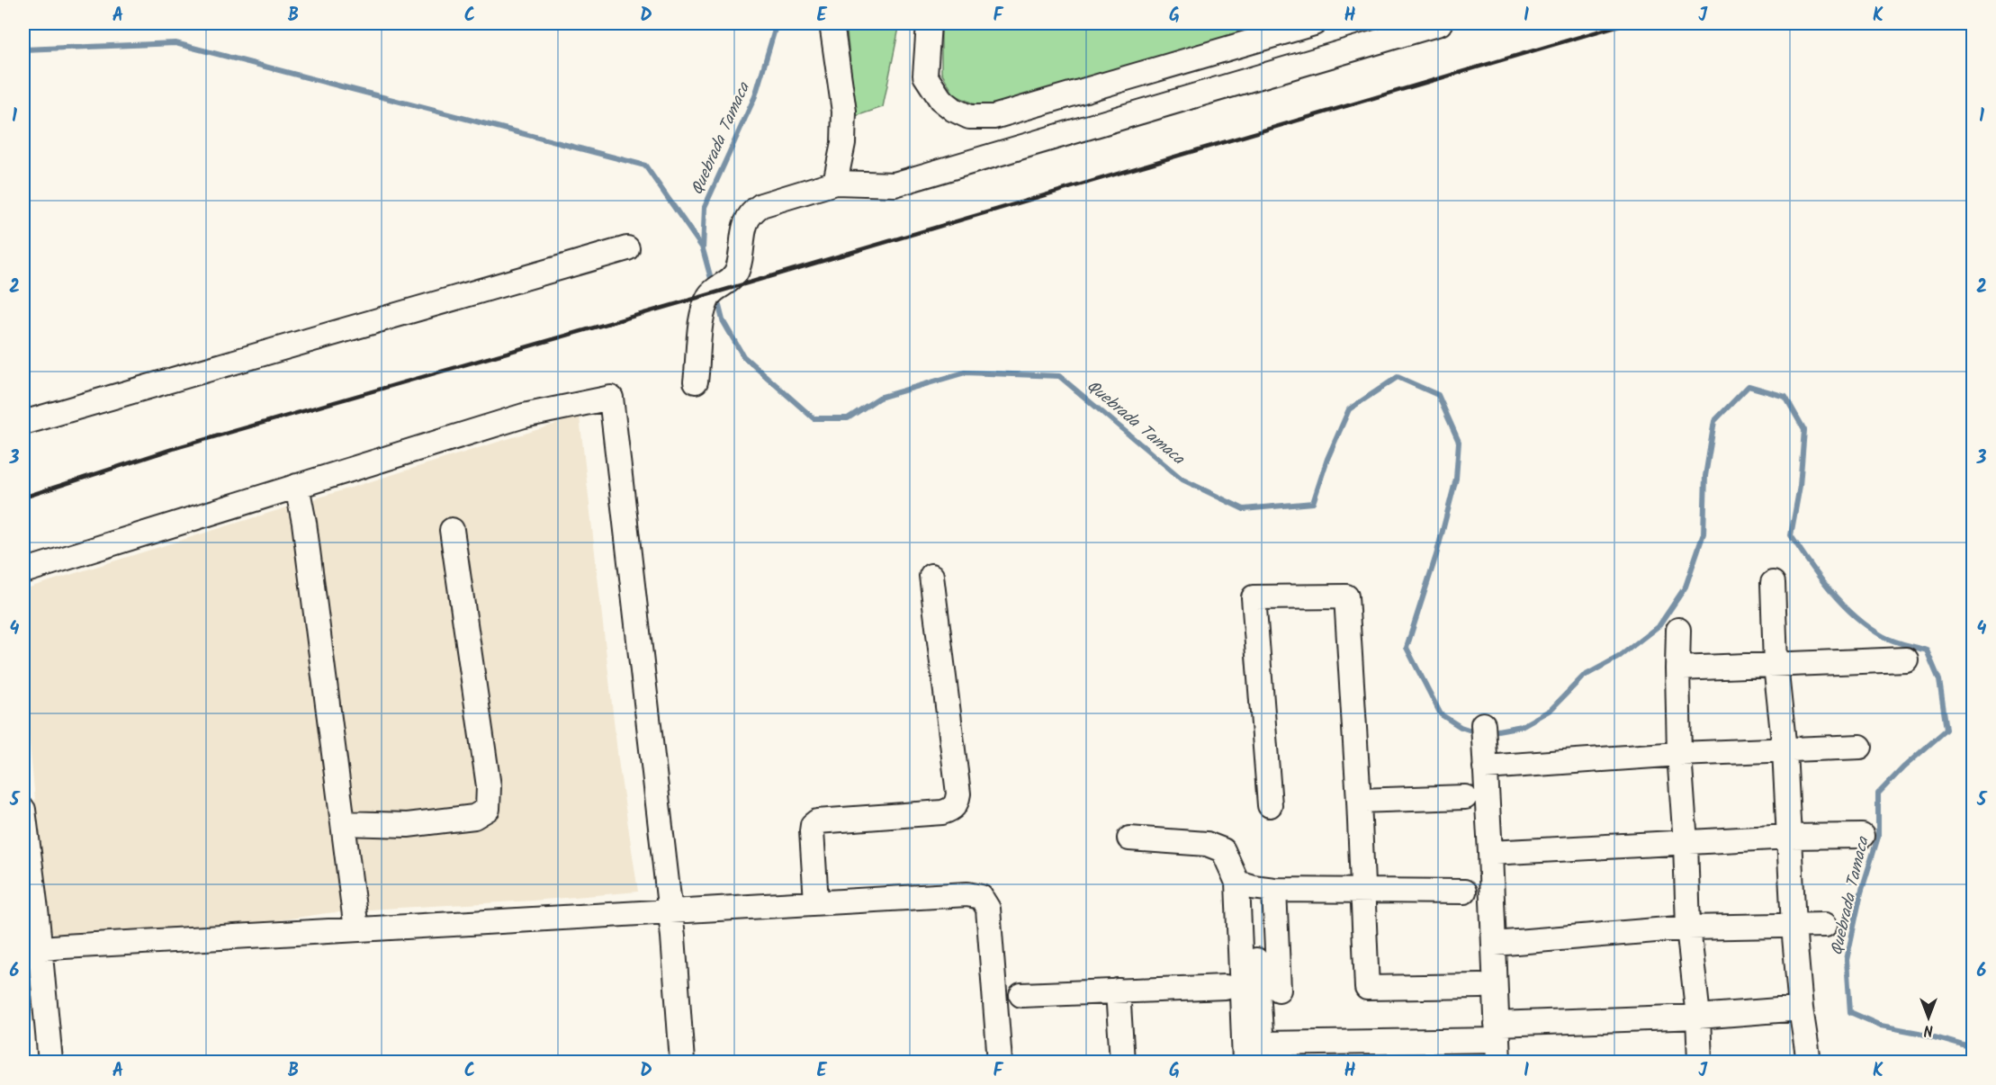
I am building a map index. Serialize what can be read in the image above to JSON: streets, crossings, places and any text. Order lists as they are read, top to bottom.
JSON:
{
  "water": ["Quebrada Tamaca"],
  "north": "bottom",
  "grid": {
    "columns": [
      "A",
      "B",
      "C",
      "D",
      "E",
      "F",
      "G",
      "H",
      "I",
      "J",
      "K"
    ],
    "rows": [
      "1",
      "2",
      "3",
      "4",
      "5",
      "6"
    ]
  }
}
